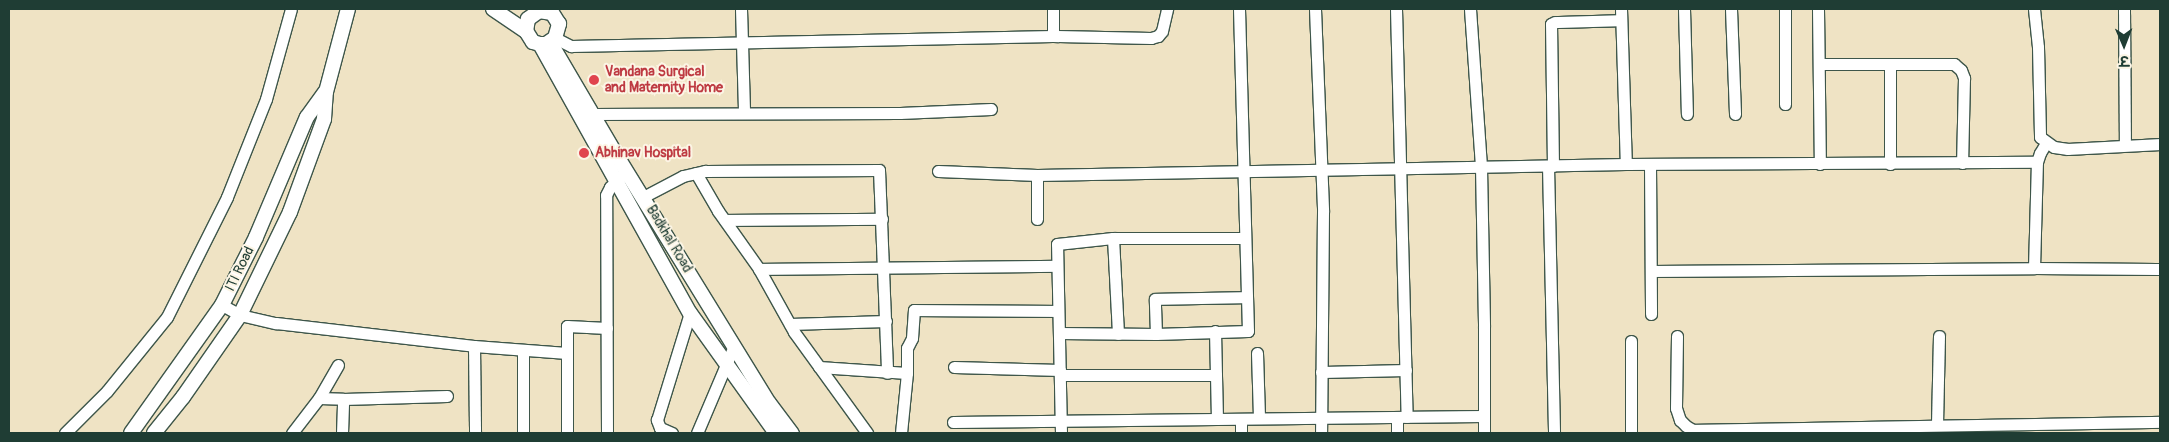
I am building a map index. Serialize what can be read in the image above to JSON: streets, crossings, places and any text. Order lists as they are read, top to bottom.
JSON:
{
  "streets": {
    "street": ["Badkhal Road", "ITI Road"]
  },
  "places": ["Vandana Surgical and Maternity Home", "Abhinav Hospital"],
  "north": "bottom"
}
